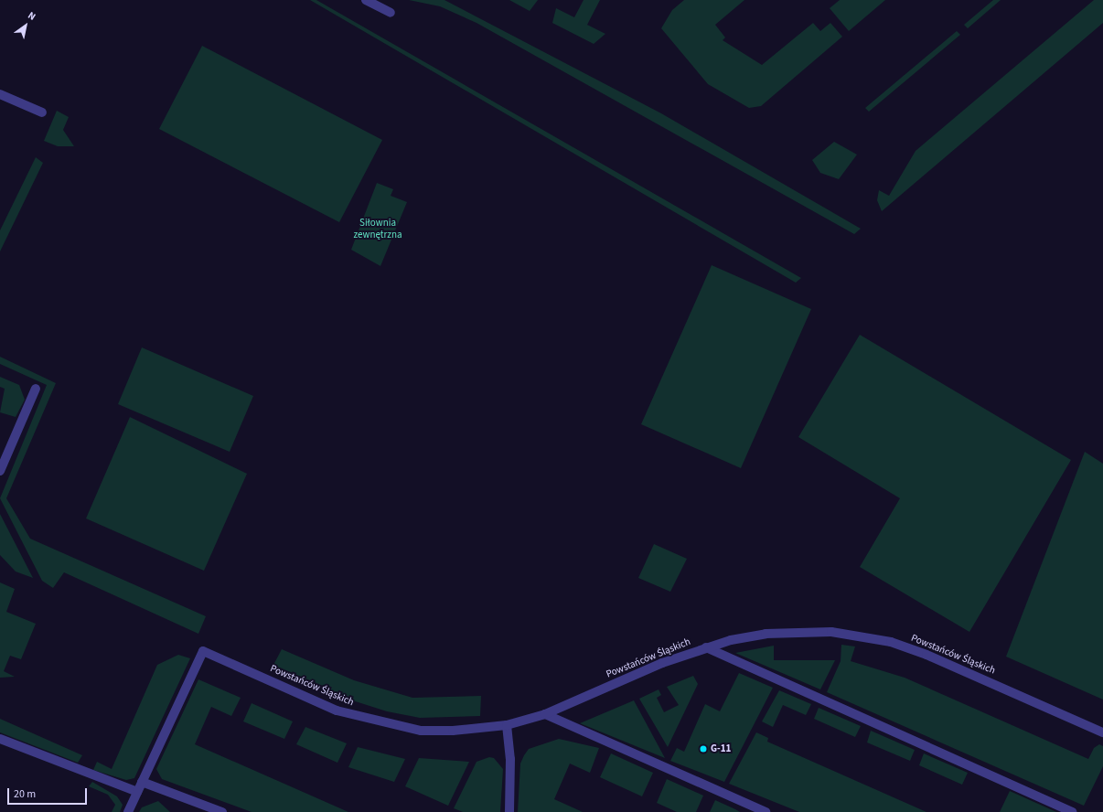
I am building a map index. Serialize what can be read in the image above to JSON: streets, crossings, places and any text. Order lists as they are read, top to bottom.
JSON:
{
  "streets": {
    "street": ["Powstańców Śląskich"]
  },
  "parks": ["Siłownia zewnętrzna"],
  "places": ["G-11"],
  "scale_bar": "20 m",
  "north": "top right"
}
